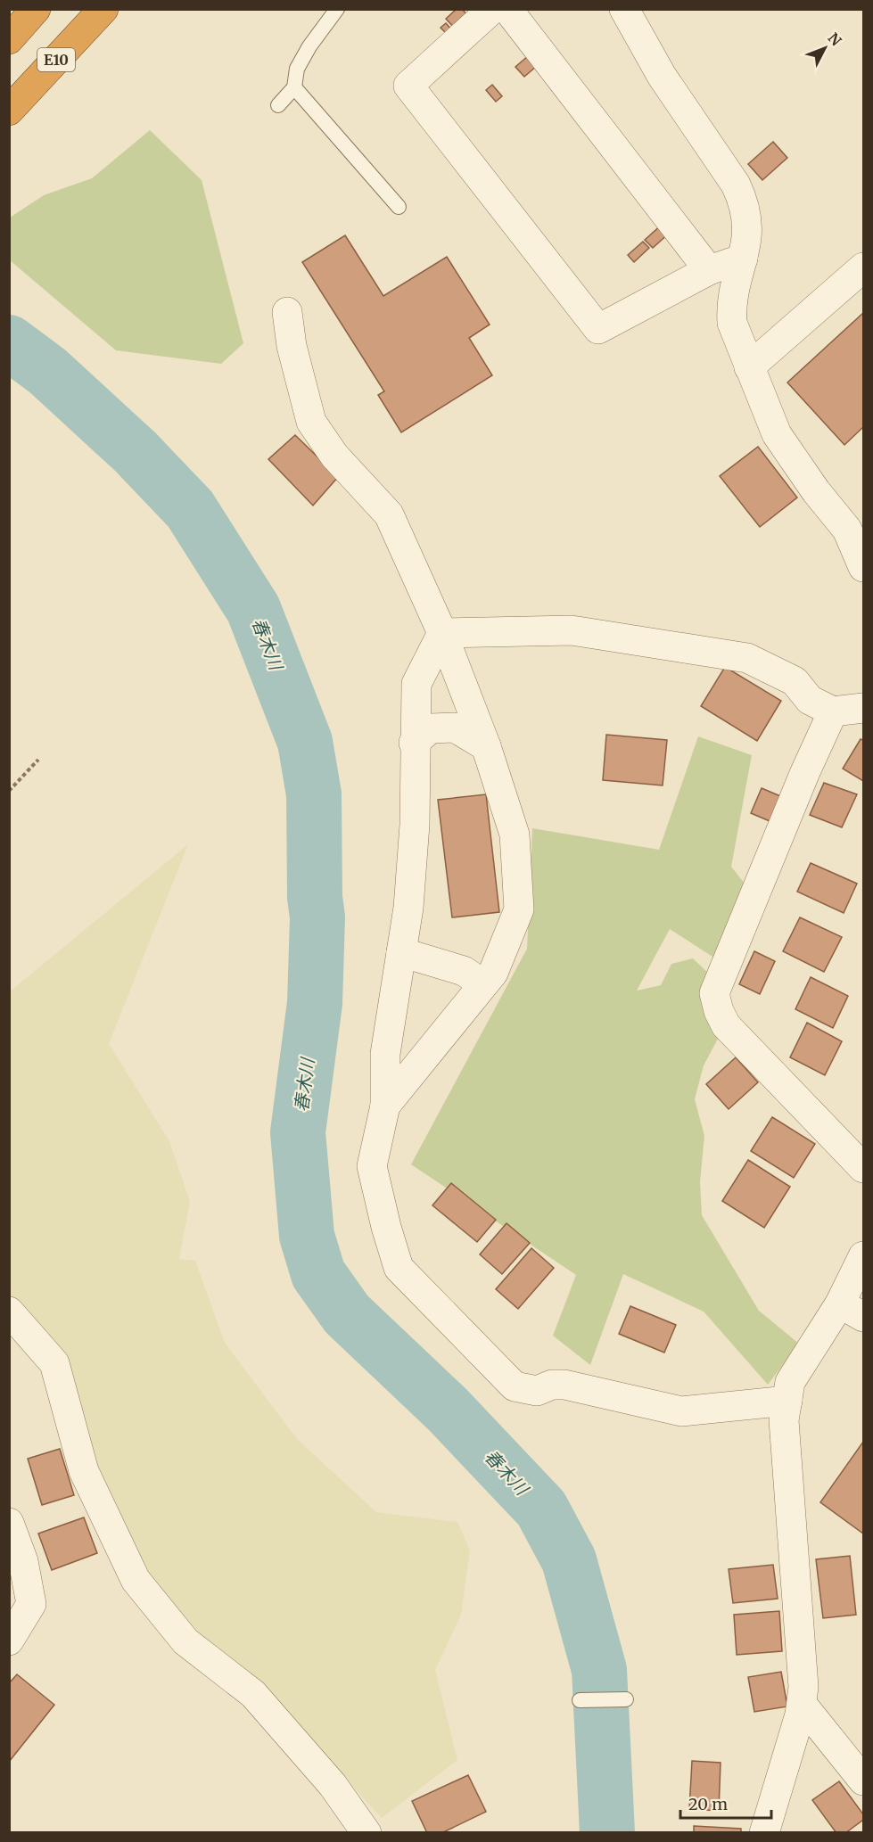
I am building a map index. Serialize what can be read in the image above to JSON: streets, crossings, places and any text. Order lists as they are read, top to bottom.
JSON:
{
  "streets": {
    "highway": ["E10"]
  },
  "water": ["春木川"],
  "scale_bar": "20 m",
  "north": "top right"
}
